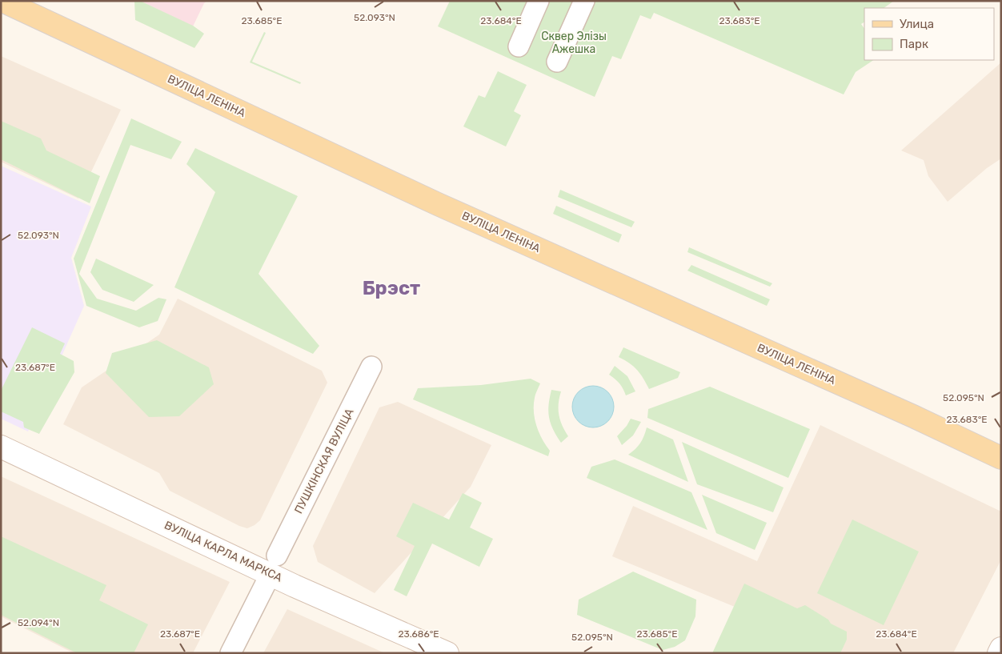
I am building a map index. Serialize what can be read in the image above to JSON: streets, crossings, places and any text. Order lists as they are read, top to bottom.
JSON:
{
  "streets": {
    "main road": ["ВУЛІЦА ЛЕНІНА", "ВУЛІЦА КАРЛА МАРКСА"],
    "street": ["ПУШКІНСКАЯ ВУЛІЦА"]
  },
  "crossings": [
    ["ПУШКІНСКАЯ ВУЛІЦА", "ВУЛІЦА КАРЛА МАРКСА"]
  ],
  "districts": ["Брэст"],
  "parks": ["Сквер Элізы Ажешка"],
  "legend": ["Улица", "Парк"],
  "coordinates": [
    "52.093°N",
    "23.685°E",
    "23.684°E",
    "23.683°E",
    "23.687°E",
    "52.095°N",
    "52.094°N",
    "23.686°E"
  ]
}
